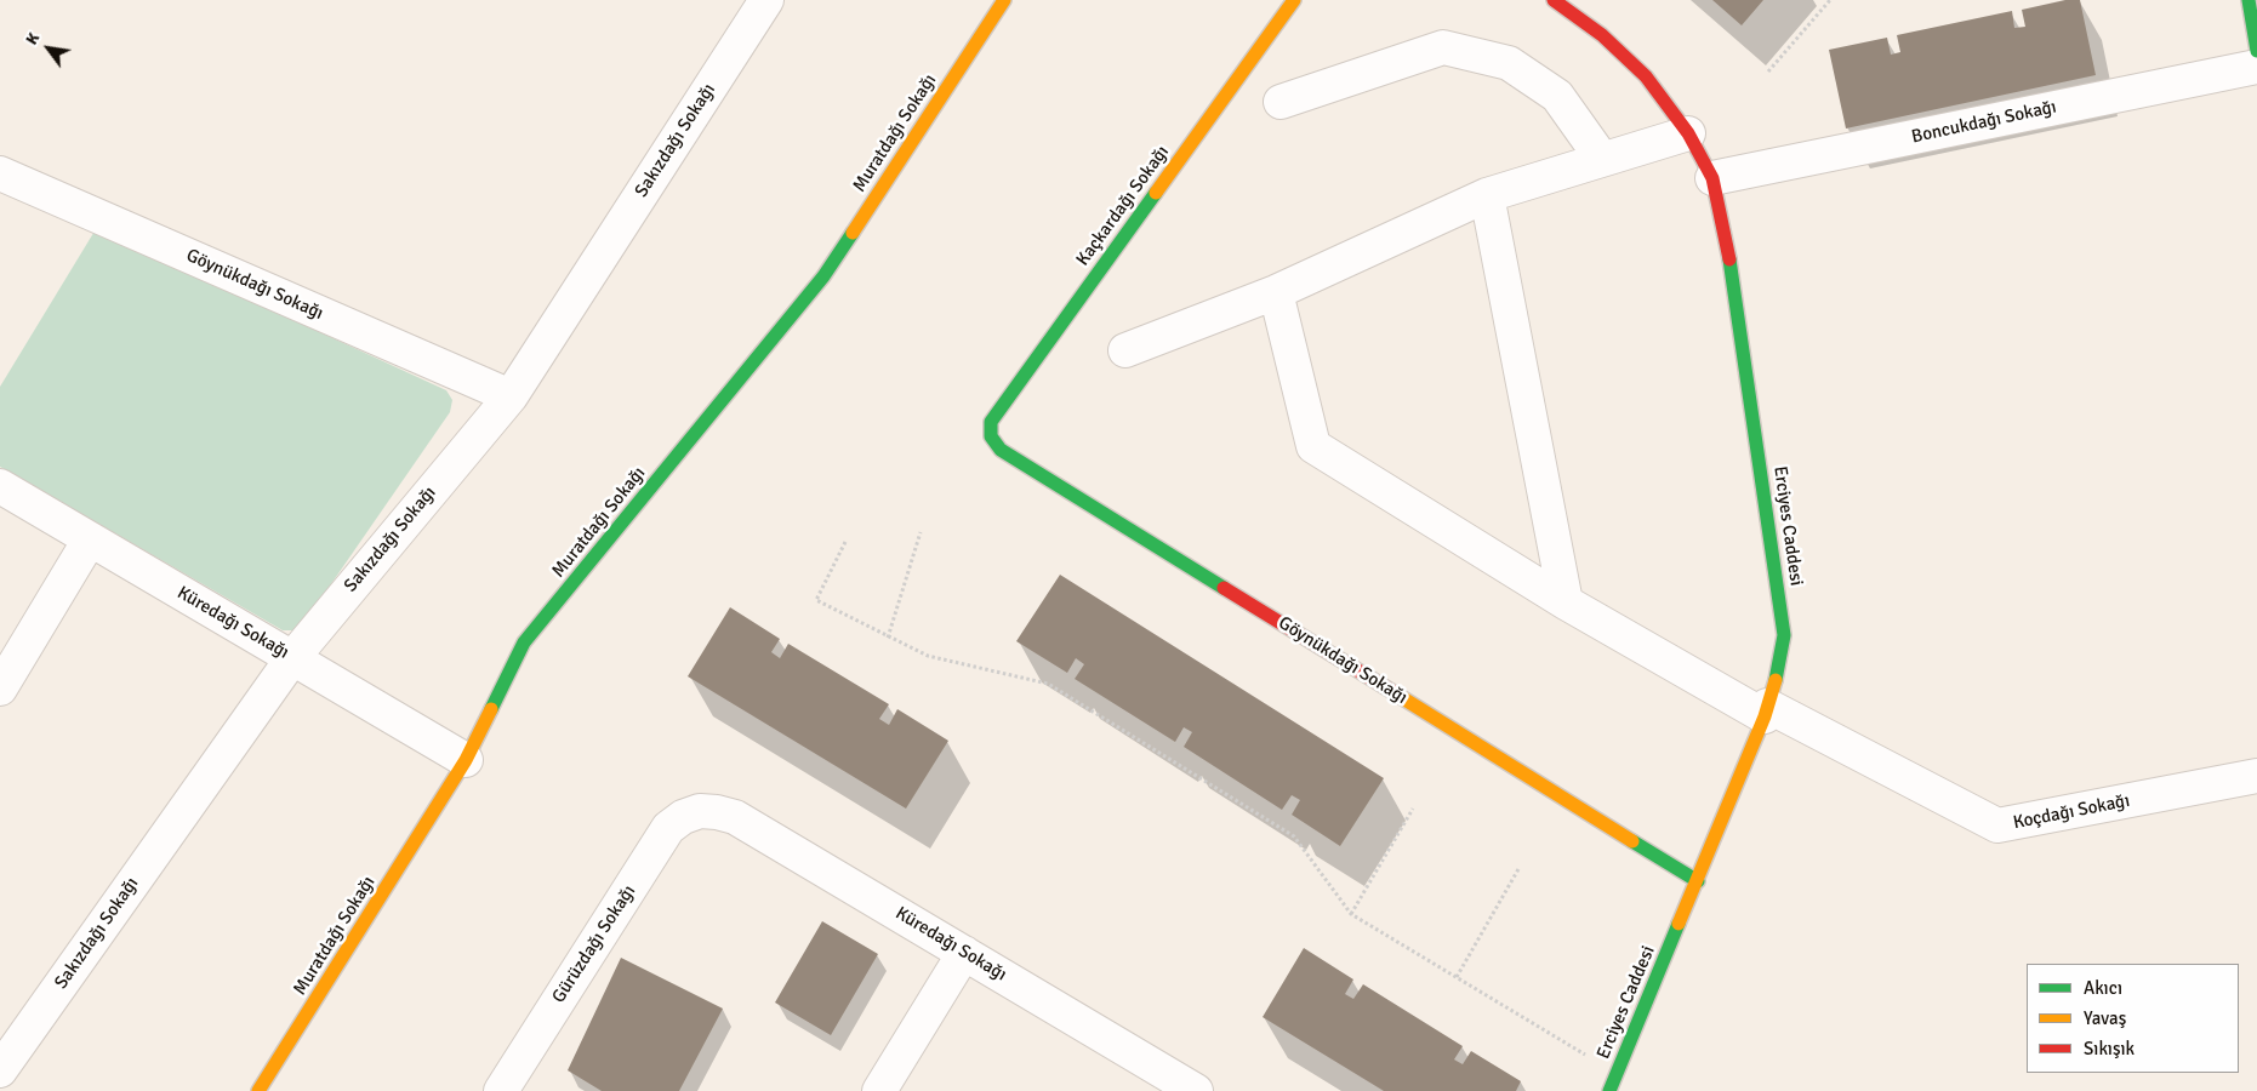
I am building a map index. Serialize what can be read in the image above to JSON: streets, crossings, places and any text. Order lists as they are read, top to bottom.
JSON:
{
  "streets": {
    "street": [
      "Boncukdağı Sokağı",
      "Muratdağı Sokağı",
      "Sakızdağı Sokağı",
      "Kaçkardağı Sokağı",
      "Göynükdağı Sokağı",
      "Erciyes Caddesi",
      "Küredağı Sokağı",
      "Koçdağı Sokağı",
      "Gürüzdağı Sokağı"
    ]
  },
  "crossings": [
    ["Boncukdağı Sokağı", "Erciyes Caddesi"],
    ["Muratdağı Sokağı", "Küredağı Sokağı"],
    ["Sakızdağı Sokağı", "Göynükdağı Sokağı"],
    ["Sakızdağı Sokağı", "Küredağı Sokağı"],
    ["Kaçkardağı Sokağı", "Göynükdağı Sokağı"],
    ["Göynükdağı Sokağı", "Erciyes Caddesi"],
    ["Erciyes Caddesi", "Koçdağı Sokağı"],
    ["Küredağı Sokağı", "Gürüzdağı Sokağı"]
  ],
  "legend": ["Akıcı", "Yavaş", "Sıkışık"],
  "north": "top left"
}
